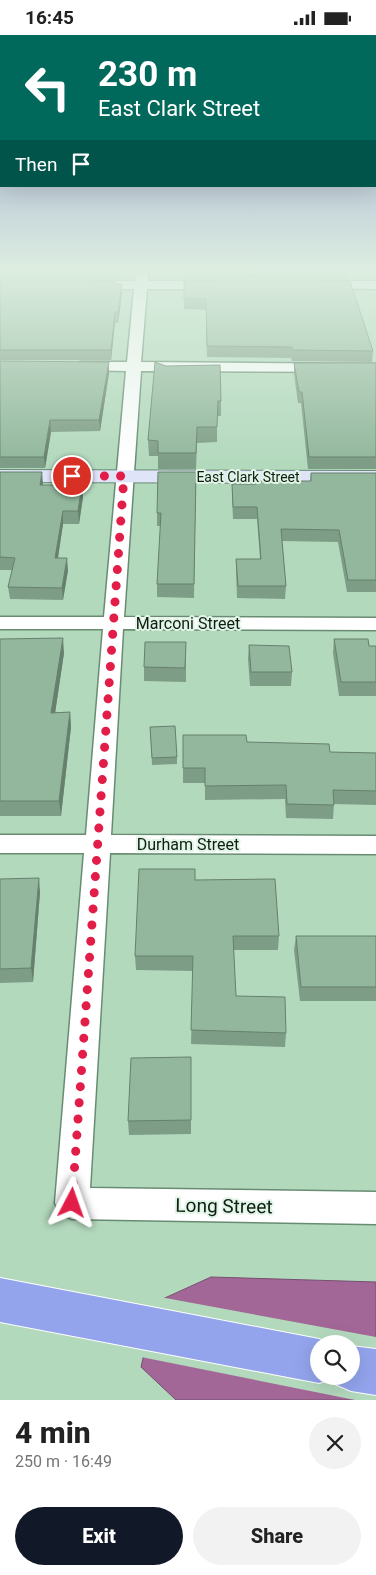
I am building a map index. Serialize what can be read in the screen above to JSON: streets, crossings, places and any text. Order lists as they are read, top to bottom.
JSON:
{
  "streets": {
    "street": [
      "East Clark Street",
      "Marconi Street",
      "Durham Street",
      "Long Street"
    ]
  },
  "crossings": [
    ["Durham Street", "Long Street"]
  ],
  "page": {
    "status": "16:45",
    "turn": ["230 m", "East Clark Street"],
    "then": "Then",
    "heading": ["4 min", "250 m · 16:49"],
    "buttons": ["Exit", "Share"]
  }
}
